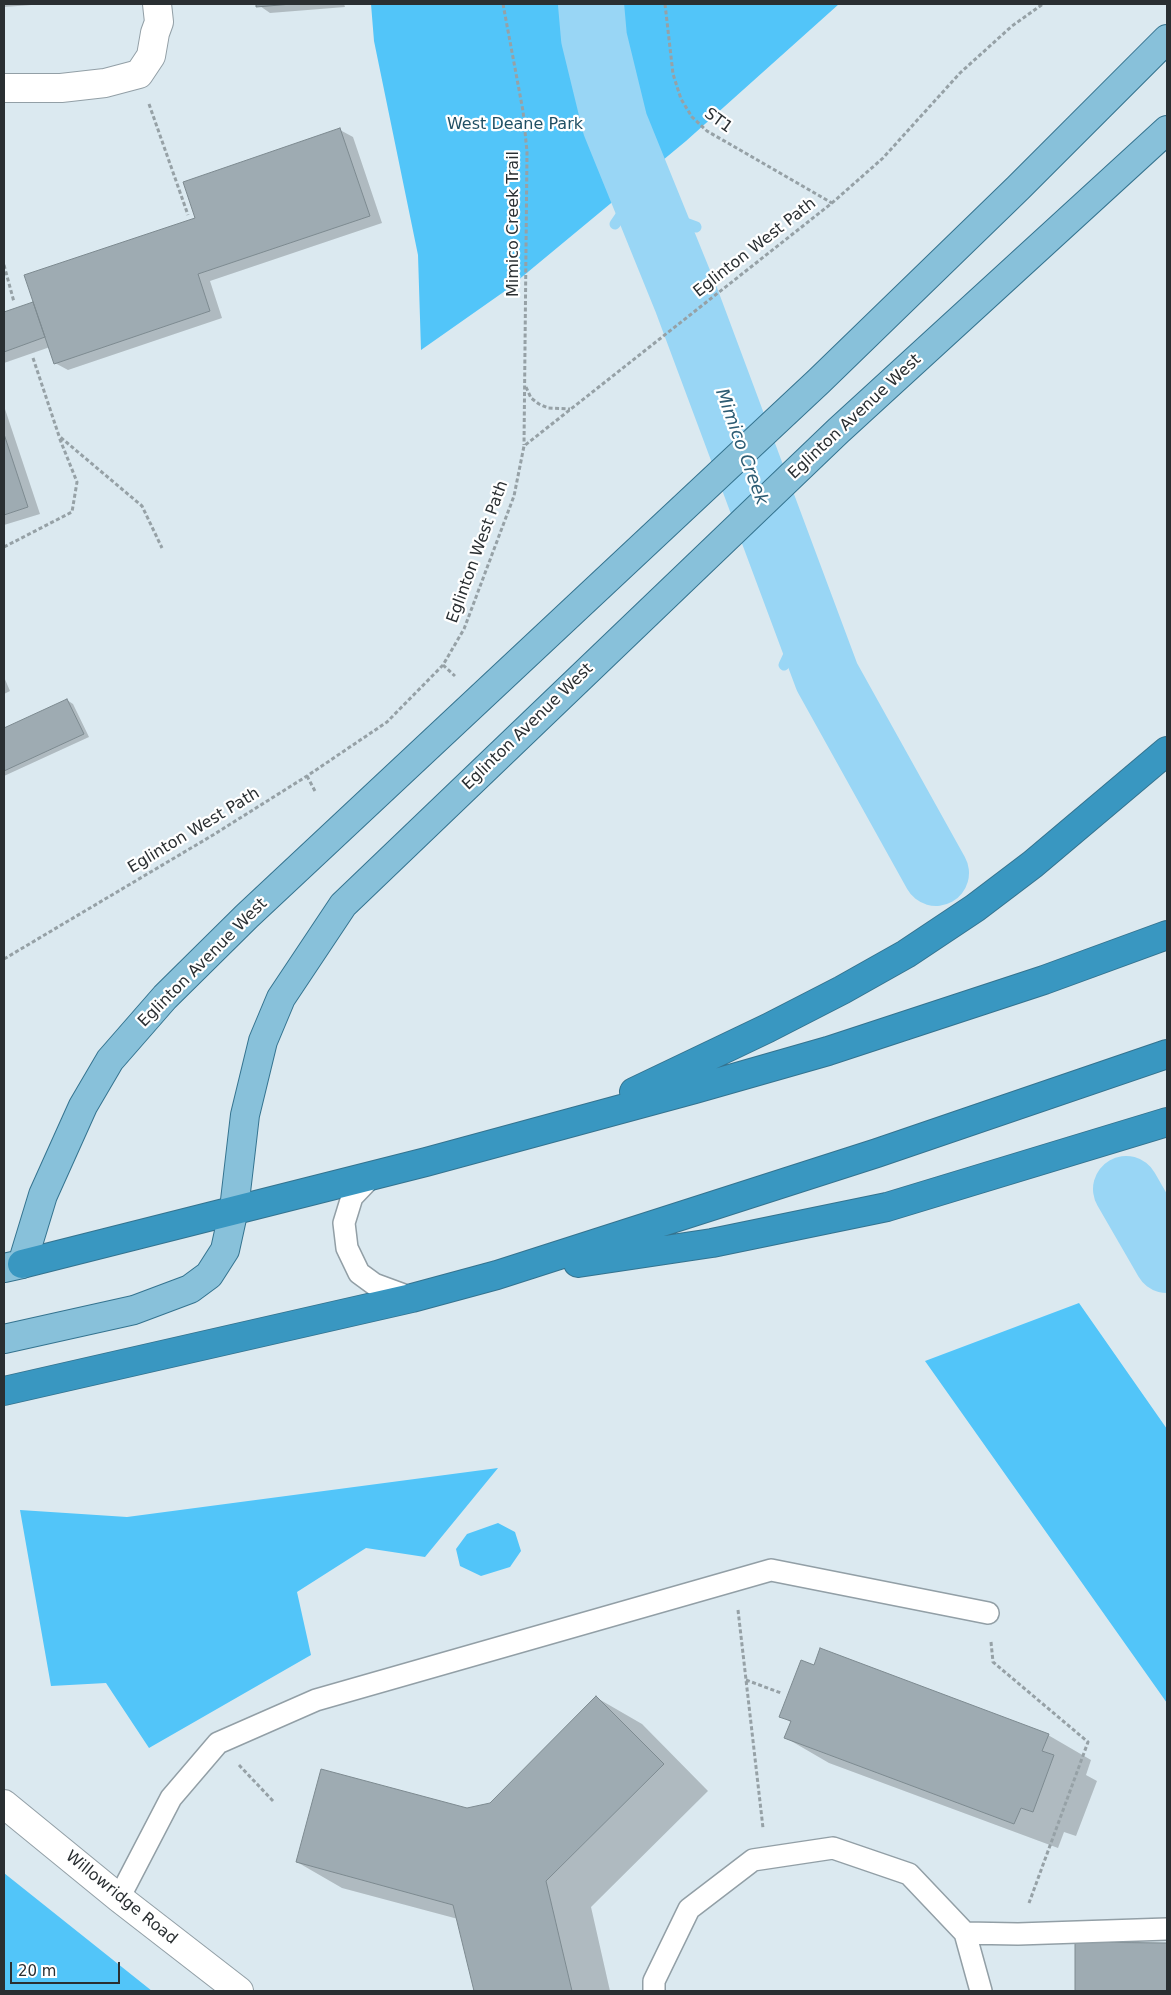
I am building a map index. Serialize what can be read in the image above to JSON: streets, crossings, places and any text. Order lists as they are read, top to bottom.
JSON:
{
  "streets": {
    "main road": ["Eglinton Avenue West"],
    "street": ["Willowridge Road"],
    "path": ["ST1", "Mimico Creek Trail", "Eglinton West Path"]
  },
  "crossings": [
    ["ST1", "Eglinton West Path"],
    ["Mimico Creek Trail", "Eglinton West Path"]
  ],
  "water": ["Mimico Creek"],
  "parks": ["West Deane Park"],
  "scale_bar": "20 m"
}
